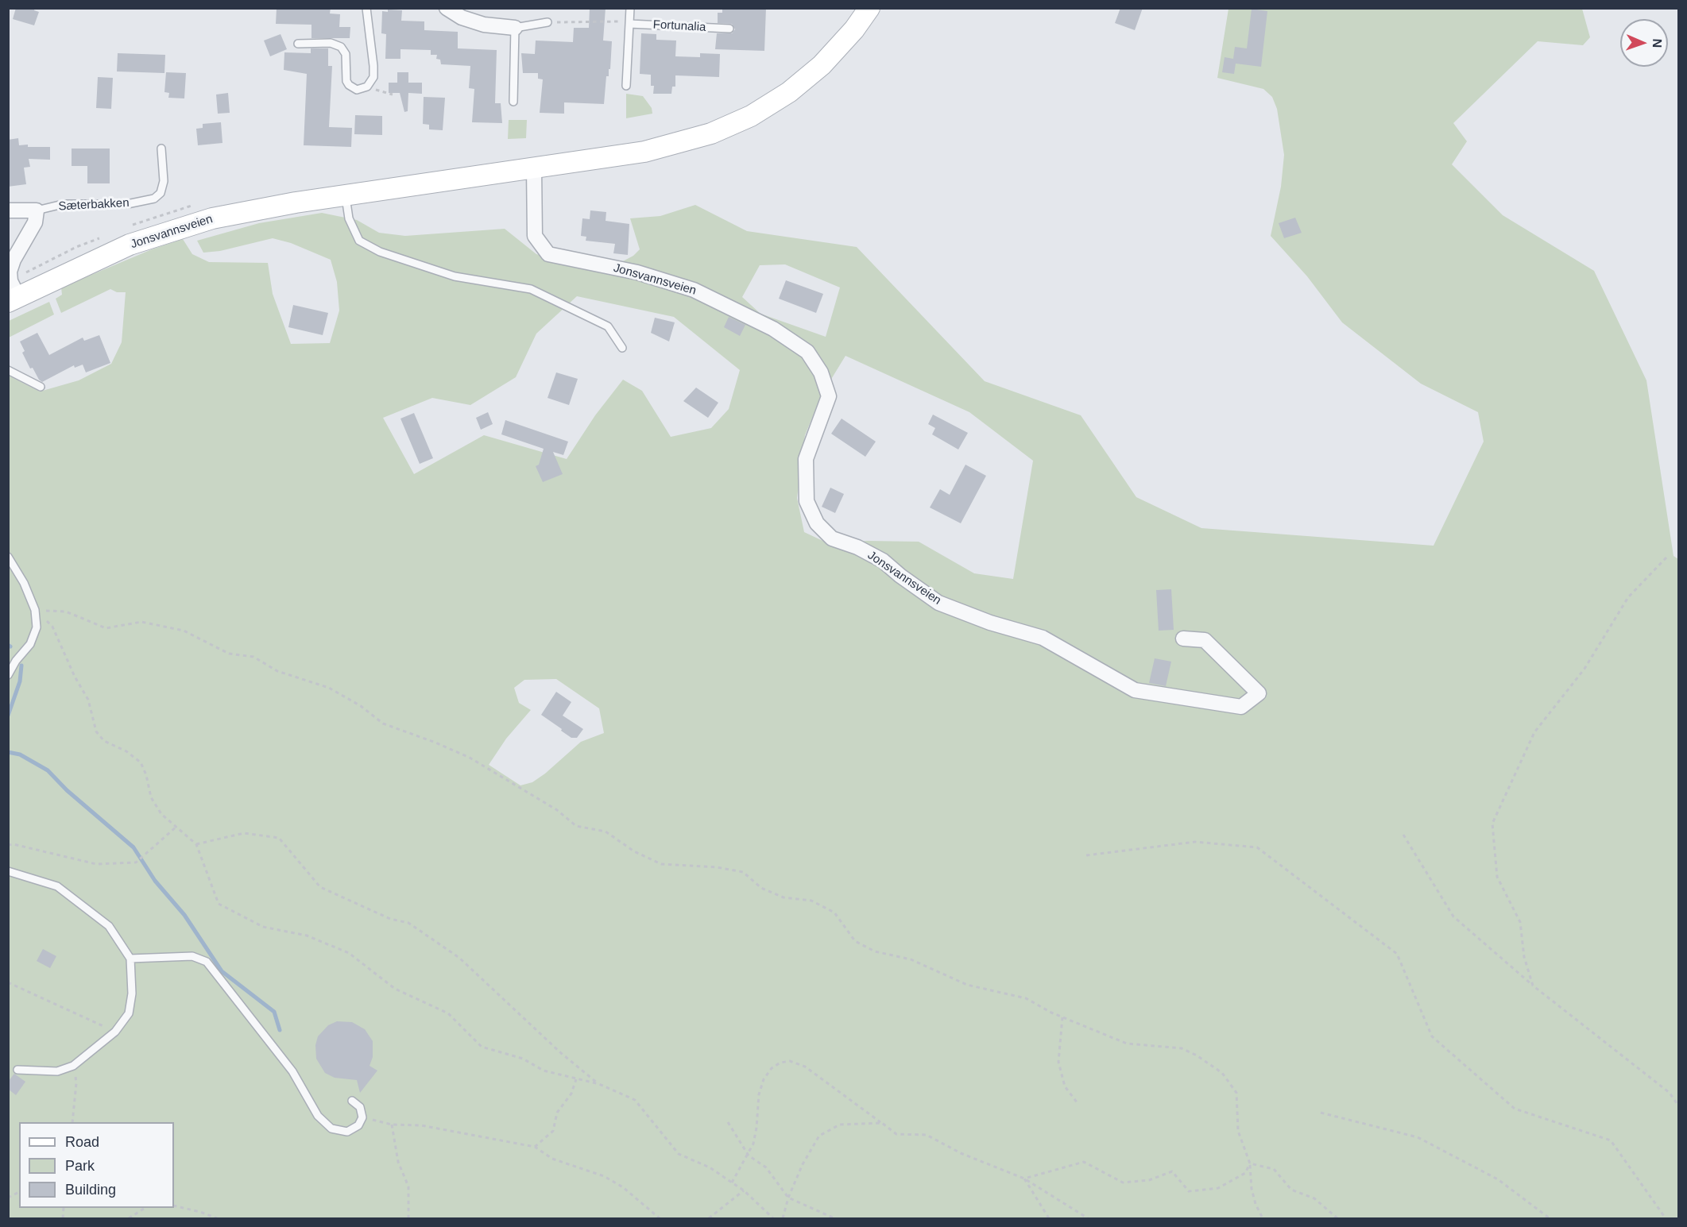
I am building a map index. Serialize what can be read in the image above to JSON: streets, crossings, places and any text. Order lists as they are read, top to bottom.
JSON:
{
  "streets": {
    "main road": ["Jonsvannsveien"],
    "street": ["Sæterbakken"],
    "lane": ["Fortunalia"]
  },
  "legend": ["Road", "Park", "Building"],
  "north": "right"
}
